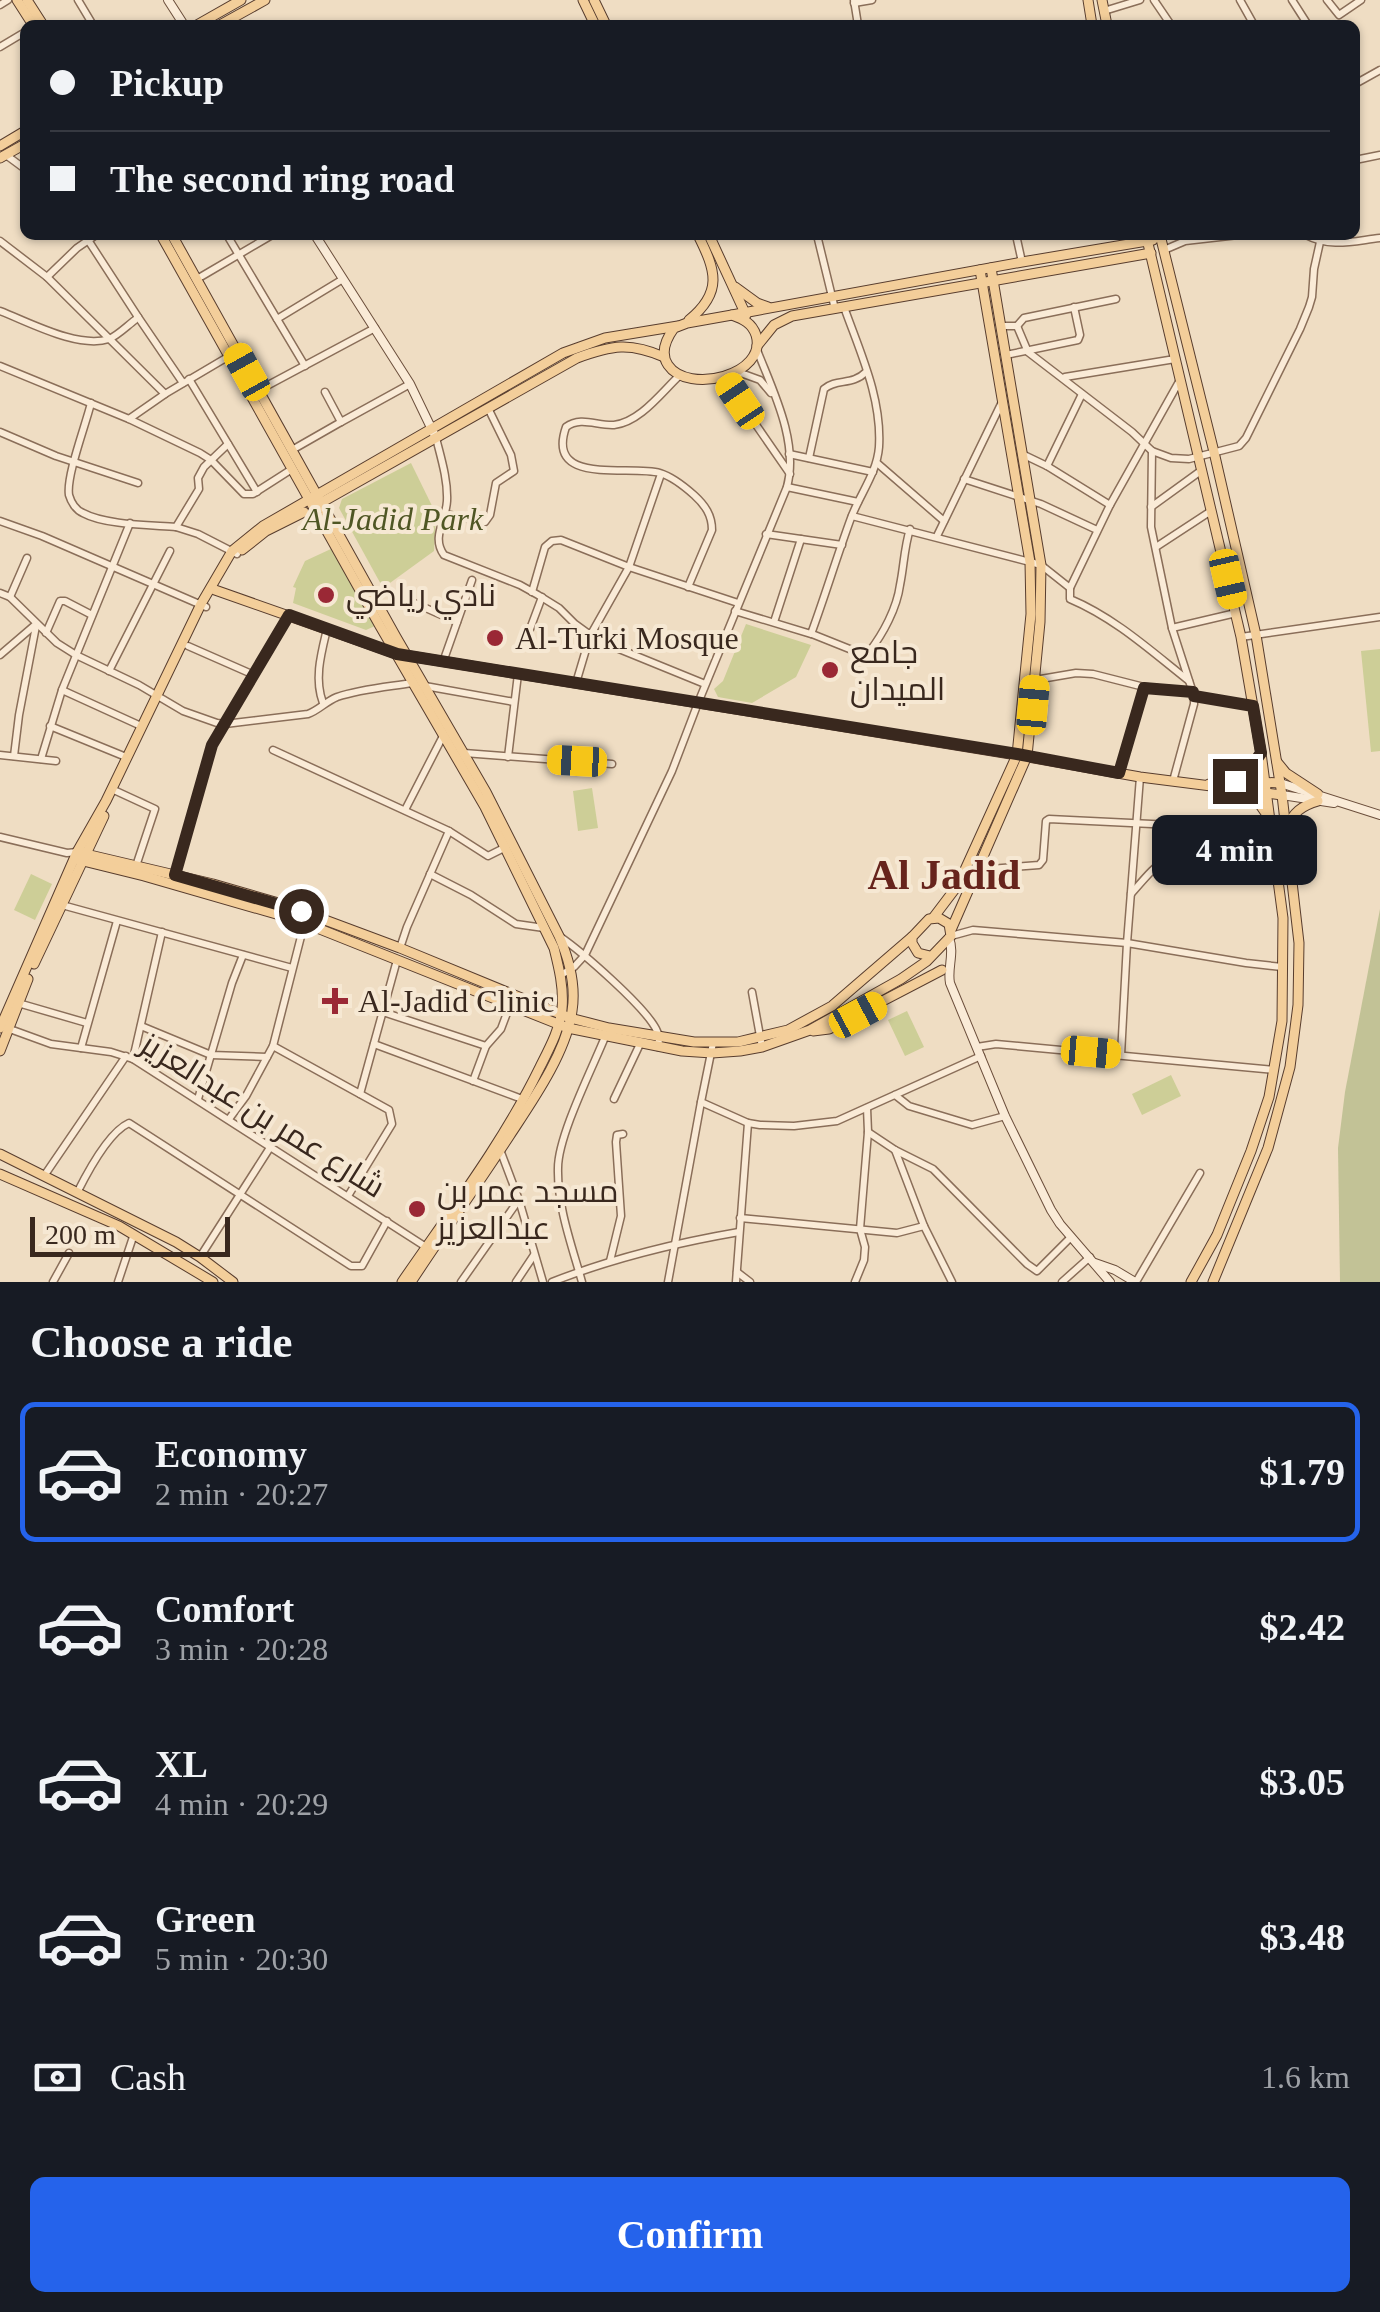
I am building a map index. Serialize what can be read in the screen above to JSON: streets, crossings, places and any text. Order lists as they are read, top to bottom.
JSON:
{
  "streets": {
    "street": ["شارع عمر بن عبدالعزيز"]
  },
  "districts": ["Al Jadid"],
  "parks": ["Al-Jadid Park"],
  "places": {
    "other": [
      "نادي رياضي",
      "Al-Turki Mosque",
      "جامع الميدان",
      "مسجد عمر بن عبدالعزيز"
    ],
    "health": ["Al-Jadid Clinic"]
  },
  "scale_bar": "200 m",
  "page": {
    "banner": ["Pickup", "The second ring road"],
    "bubble": "4 min",
    "scale": "200 m",
    "heading": "Choose a ride",
    "list": [
      {
        "name": "Economy",
        "note": "2 min · 20:27",
        "value": "$1.79"
      },
      {
        "name": "Comfort",
        "note": "3 min · 20:28",
        "value": "$2.42"
      },
      {
        "name": "XL",
        "note": "4 min · 20:29",
        "value": "$3.05"
      },
      {
        "name": "Green",
        "note": "5 min · 20:30",
        "value": "$3.48"
      }
    ],
    "pay": ["Cash", "1.6 km"],
    "buttons": "Confirm"
  }
}
